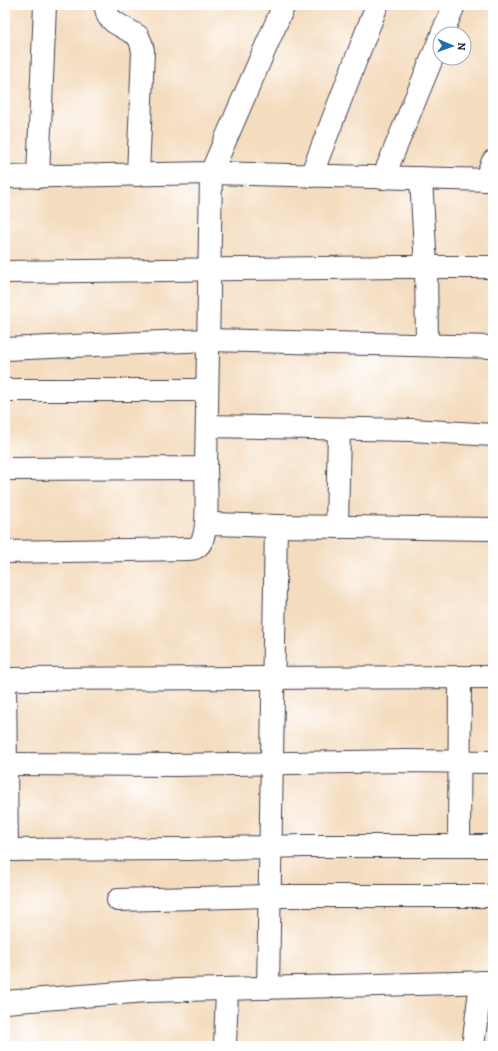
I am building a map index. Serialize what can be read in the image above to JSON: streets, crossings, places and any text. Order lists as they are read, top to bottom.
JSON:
{
  "north": "right"
}
